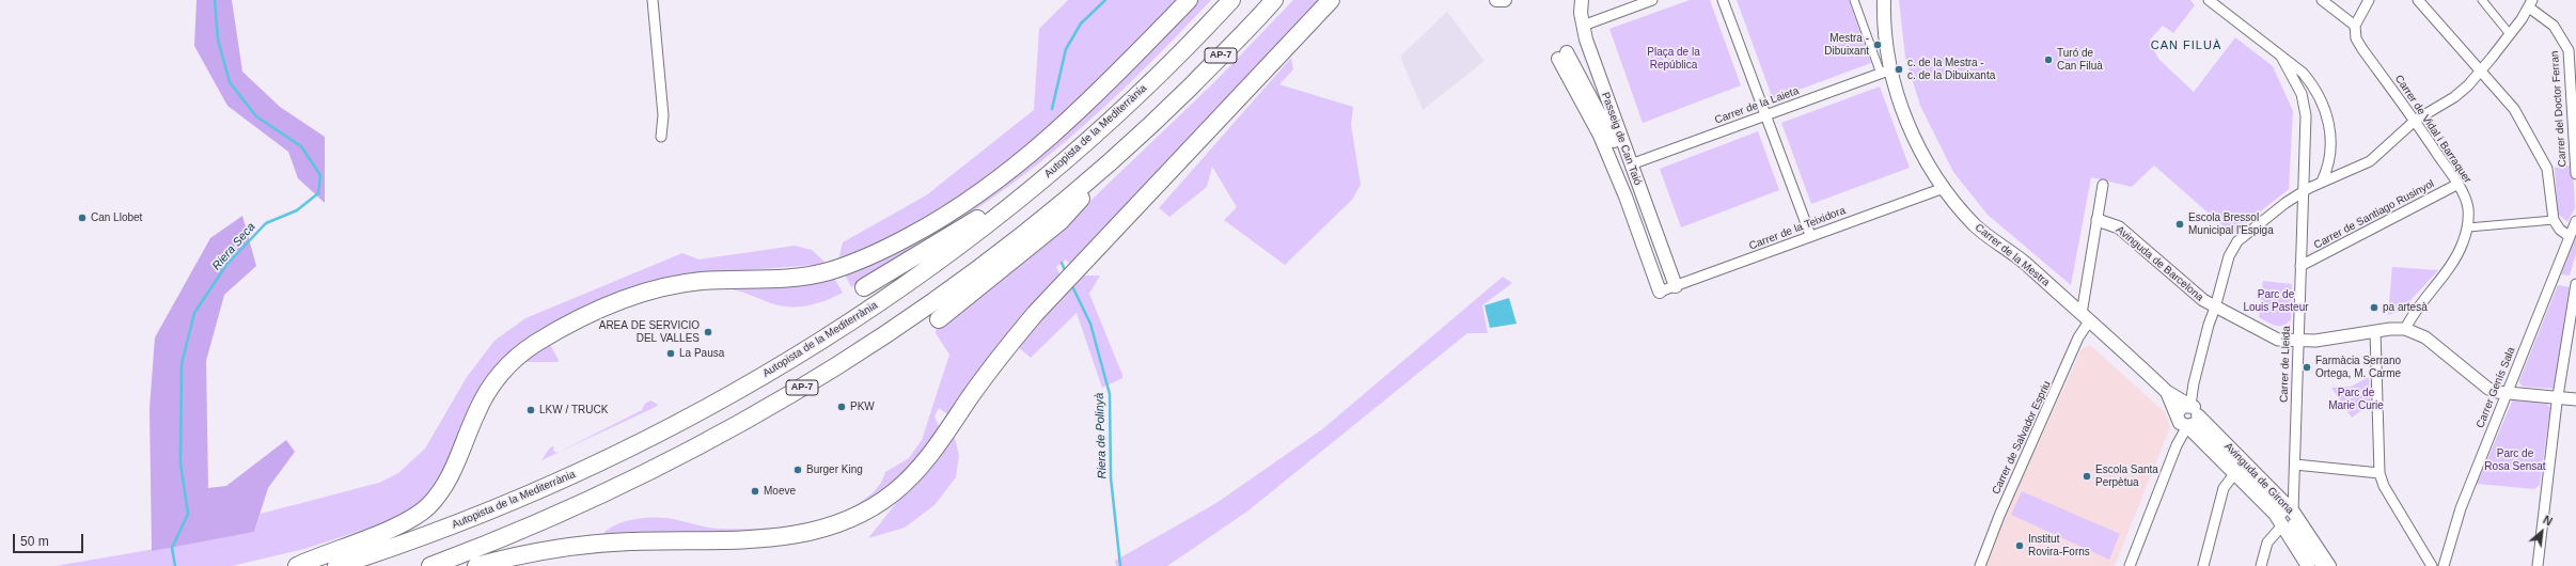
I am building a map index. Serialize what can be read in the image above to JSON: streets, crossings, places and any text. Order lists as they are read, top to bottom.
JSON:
{
  "streets": {
    "highway": ["AP-7", "Autopista de la Mediterrània"],
    "main road": ["Passeig de Can Taió", "Carrer de la Mestra", "Avinguda de Girona"],
    "street": [
      "Carrer de la Laieta",
      "Carrer del Doctor Ferran",
      "Carrer de Vidal i Barraquer",
      "Carrer de Santiago Rusinyol",
      "Carrer de la Teixidora",
      "Avinguda de Barcelona",
      "Carrer de Lleida",
      "Carrer Genís Sala",
      "Carrer de Salvador Espriu"
    ]
  },
  "crossings": [
    ["Carrer de la Laieta", "Passeig de Can Taió"],
    ["Carrer de la Laieta", "Carrer de la Mestra"],
    ["Carrer de Vidal i Barraquer", "Carrer de Santiago Rusinyol"],
    ["Carrer de Vidal i Barraquer", "Avinguda de Barcelona"],
    ["Passeig de Can Taió", "Carrer de la Teixidora"],
    ["Carrer de Santiago Rusinyol", "Carrer de Lleida"],
    ["Carrer de la Teixidora", "Carrer de la Mestra"],
    ["Carrer de la Mestra", "Carrer de Salvador Espriu"],
    ["Carrer de la Mestra", "Avinguda de Girona"],
    ["Avinguda de Barcelona", "Carrer de Lleida"],
    ["Avinguda de Barcelona", "Carrer Genís Sala"],
    ["Avinguda de Barcelona", "Carrer de Salvador Espriu"],
    ["Carrer de Lleida", "Avinguda de Girona"],
    ["Carrer de Salvador Espriu", "Avinguda de Girona"]
  ],
  "districts": ["CAN FILUÀ"],
  "water": ["Riera Seca", "Riera de Polinyà"],
  "parks": [
    "Plaça de la República",
    "Parc de Louis Pasteur",
    "Parc de Marie Curie",
    "Parc de Rosa Sensat"
  ],
  "places": [
    "Mestra - Dibuixant",
    "Turó de Can Filuà",
    "c. de la Mestra - c. de la Dibuixanta",
    "Can Llobet",
    "Escola Bressol Municipal l'Espiga",
    "pa artesà",
    "AREA DE SERVICIO DEL VALLES",
    "La Pausa",
    "Farmàcia Serrano Ortega, M. Carme",
    "PKW",
    "LKW / TRUCK",
    "Burger King",
    "Escola Santa Perpètua",
    "Moeve",
    "Institut Rovira-Forns"
  ],
  "scale_bar": "50 m",
  "north": "top right"
}
